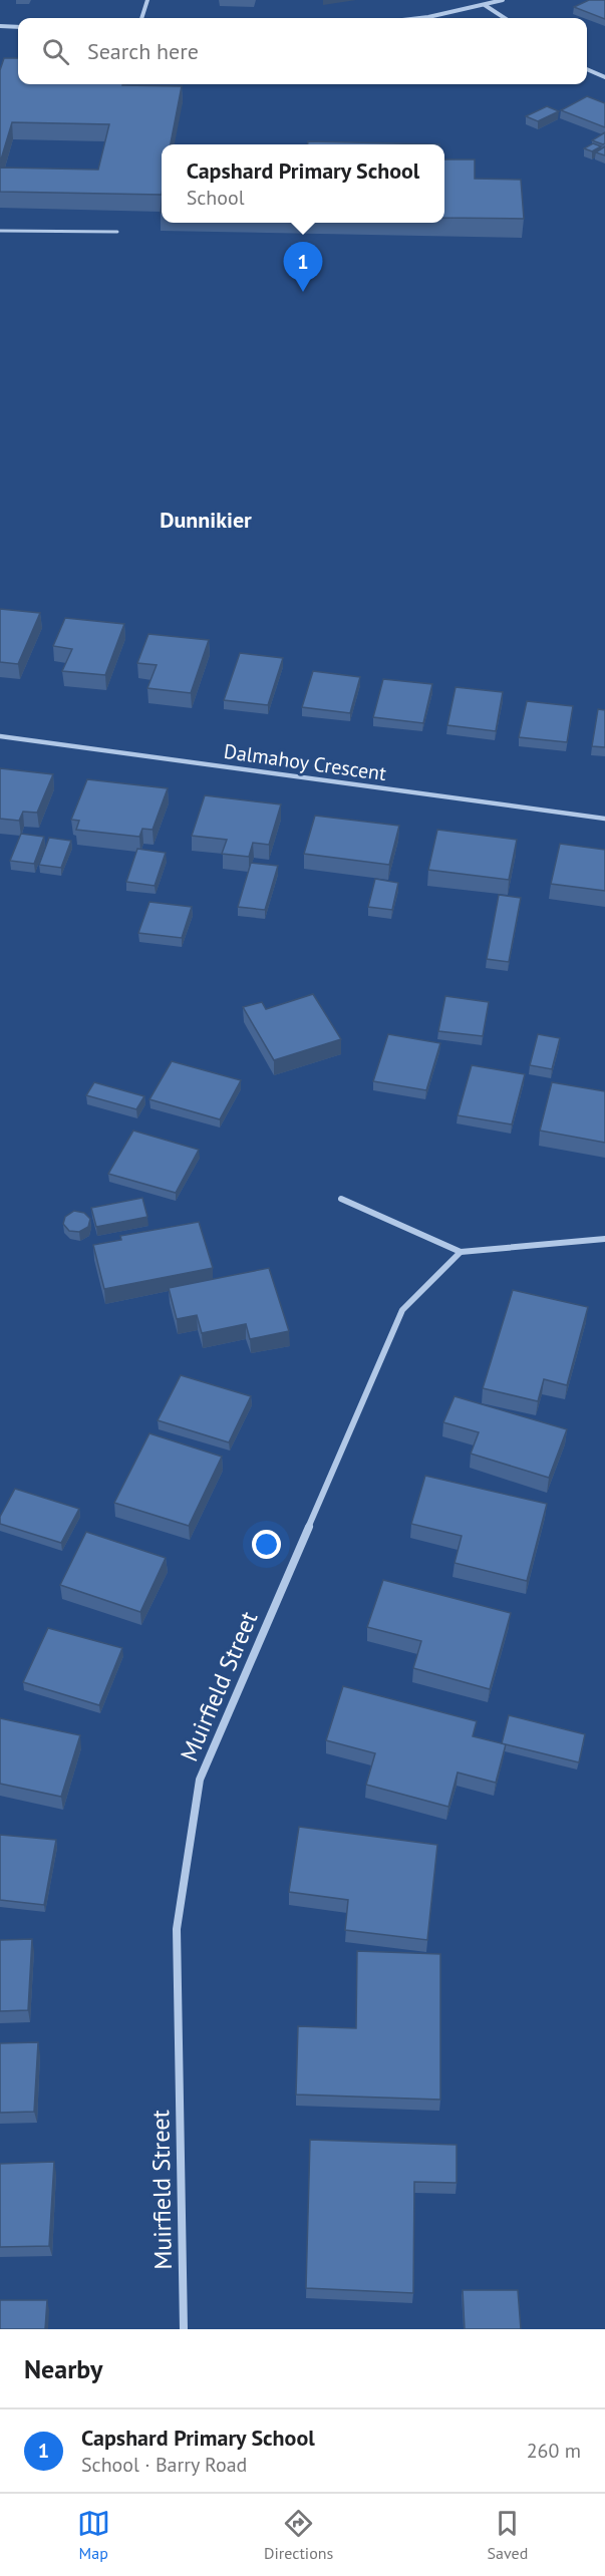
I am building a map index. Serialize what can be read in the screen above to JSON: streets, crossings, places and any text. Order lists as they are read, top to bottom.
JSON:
{
  "streets": {
    "street": ["Dalmahoy Crescent", "Muirfield Street"]
  },
  "districts": ["Dunnikier"],
  "page": {
    "search": "Search here",
    "popup": ["Capshard Primary School", "School"],
    "pins": "1",
    "heading": "Nearby",
    "list": [
      {
        "mark": "1",
        "name": "Capshard Primary School",
        "note": "School · Barry Road",
        "value": "260 m"
      }
    ],
    "nav": ["Map", "Directions", "Saved"]
  }
}
